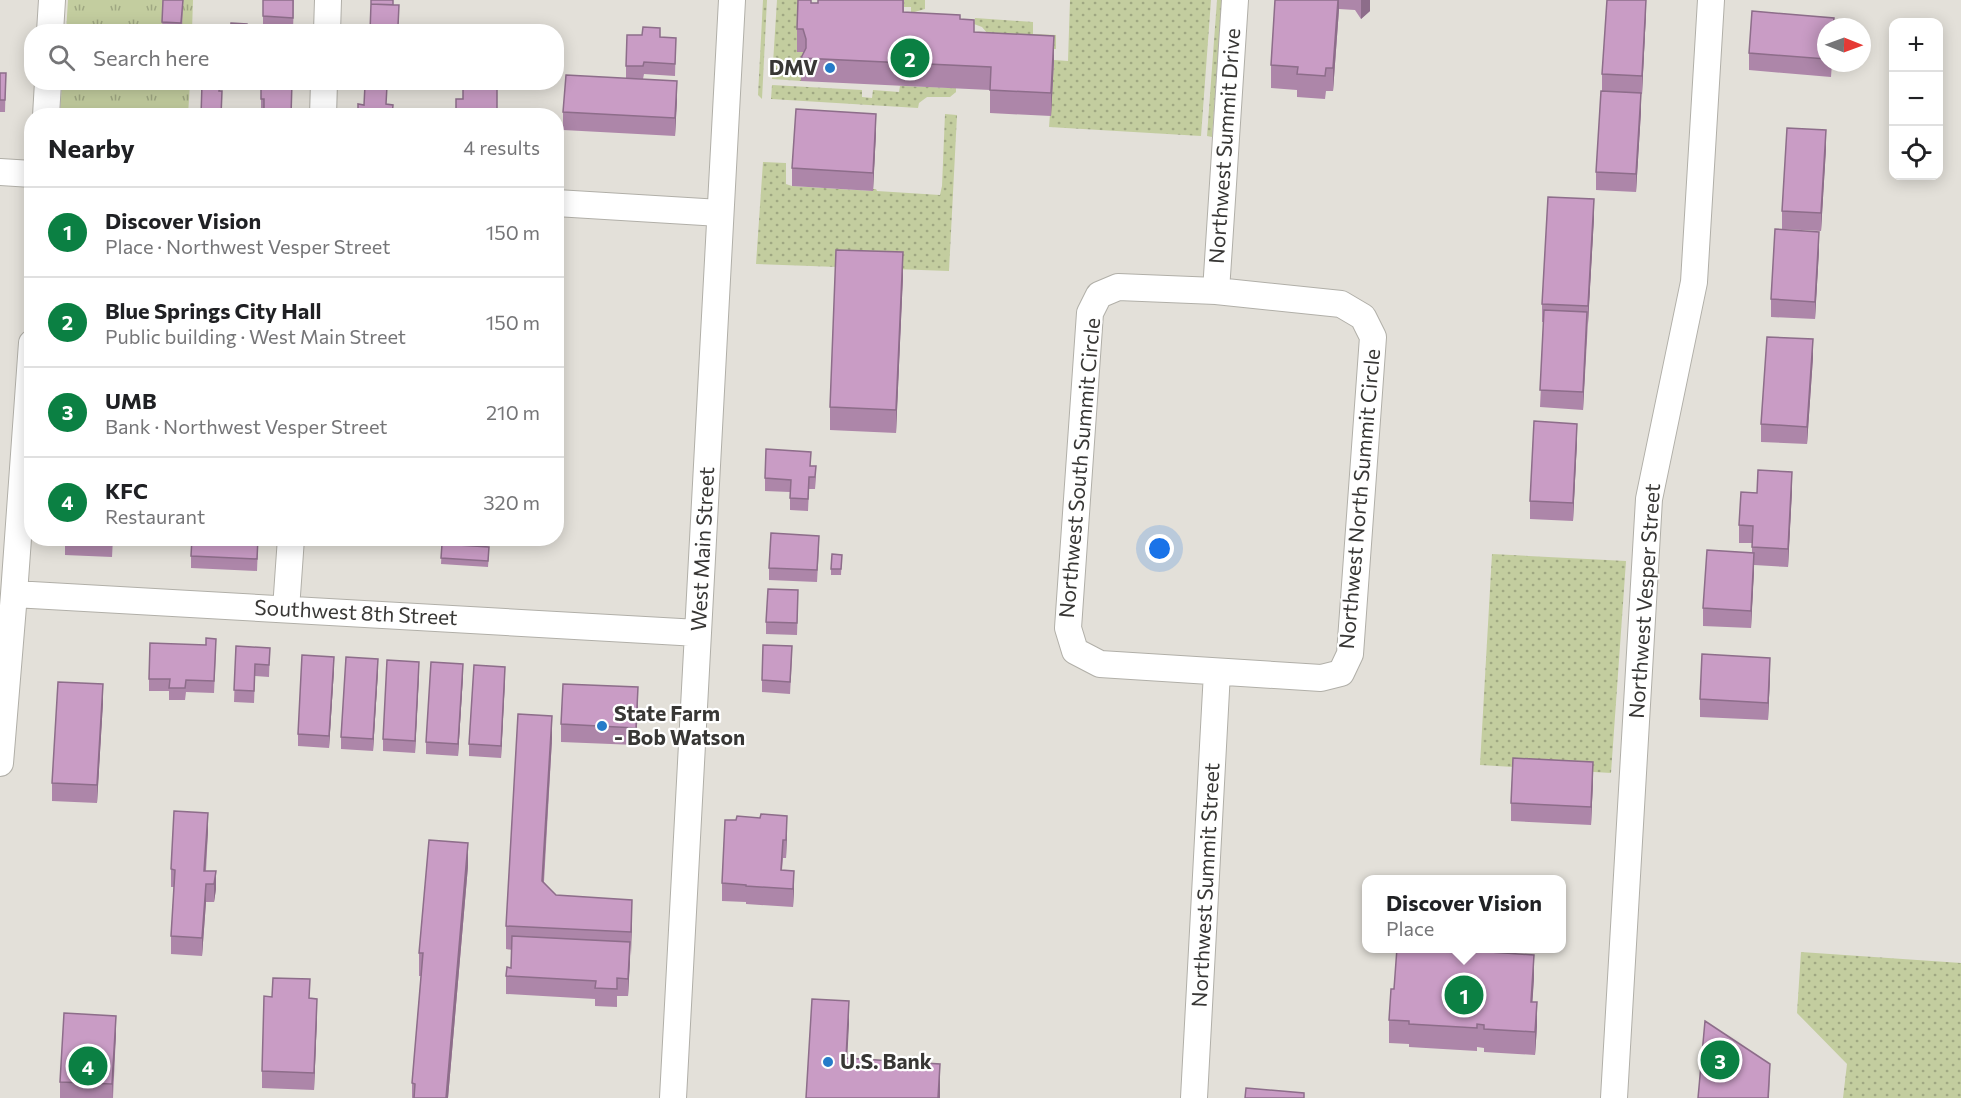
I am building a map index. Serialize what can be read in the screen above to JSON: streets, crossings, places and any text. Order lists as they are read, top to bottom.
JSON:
{
  "streets": {
    "street": [
      "Northwest Summit Drive",
      "Northwest South Summit Circle",
      "Northwest North Summit Circle",
      "West Main Street",
      "Northwest Vesper Street",
      "Southwest 8th Street",
      "Northwest Summit Street"
    ]
  },
  "crossings": [
    ["Northwest Summit Drive", "Northwest South Summit Circle"],
    ["Northwest Summit Drive", "Northwest North Summit Circle"],
    ["Northwest South Summit Circle", "Northwest North Summit Circle"],
    ["Northwest South Summit Circle", "Northwest Summit Street"],
    ["Northwest North Summit Circle", "Northwest Summit Street"],
    ["West Main Street", "Southwest 8th Street"]
  ],
  "places": ["DMV", "State Farm - Bob Watson", "U.S. Bank"],
  "north": "right",
  "page": {
    "map_buttons": ["+", "−"],
    "search": "Search here",
    "pins": [
      "2",
      "1",
      "3",
      "4"
    ],
    "heading": ["Nearby", "4 results"],
    "list": [
      {
        "mark": "1",
        "name": "Discover Vision",
        "note": "Place · Northwest Vesper Street",
        "value": "150 m"
      },
      {
        "mark": "2",
        "name": "Blue Springs City Hall",
        "note": "Public building · West Main Street",
        "value": "150 m"
      },
      {
        "mark": "3",
        "name": "UMB",
        "note": "Bank · Northwest Vesper Street",
        "value": "210 m"
      },
      {
        "mark": "4",
        "name": "KFC",
        "note": "Restaurant",
        "value": "320 m"
      }
    ],
    "popup": ["Discover Vision", "Place"]
  }
}
